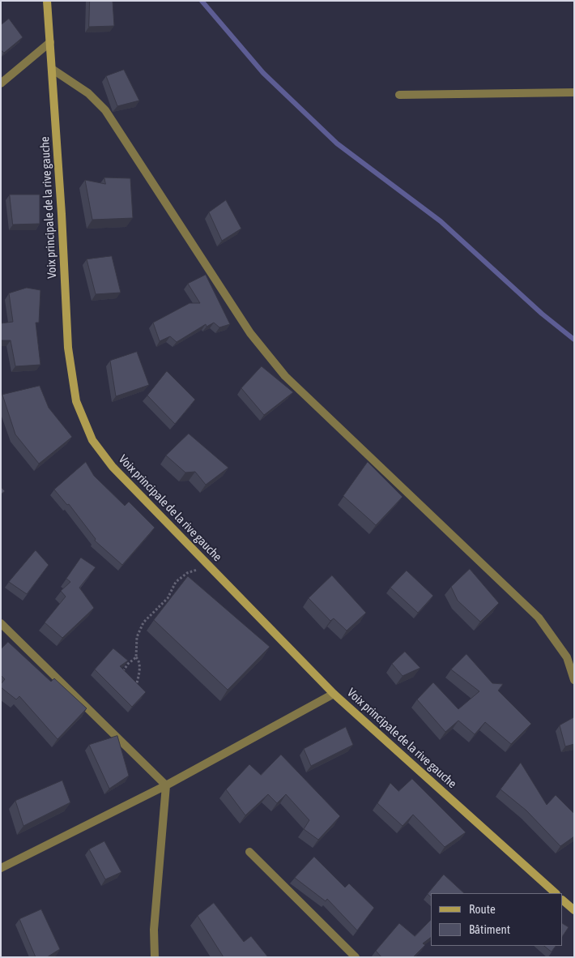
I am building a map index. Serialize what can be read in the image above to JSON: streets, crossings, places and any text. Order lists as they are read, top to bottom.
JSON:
{
  "streets": {
    "street": ["Voix principale de la rive gauche"]
  },
  "legend": ["Route", "Bâtiment"]
}
